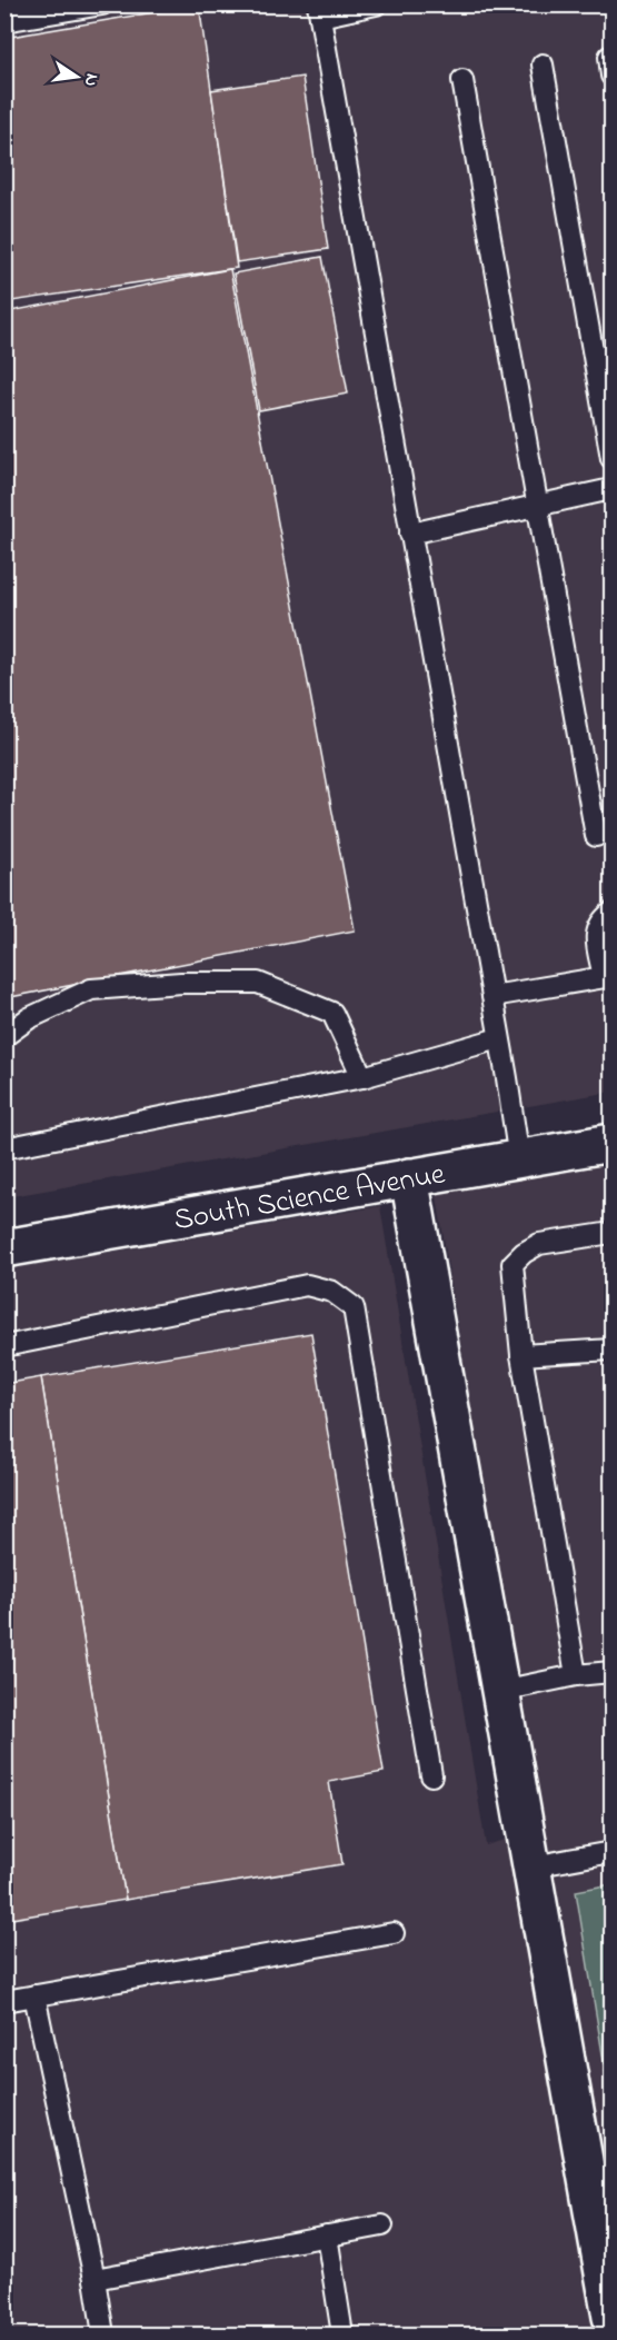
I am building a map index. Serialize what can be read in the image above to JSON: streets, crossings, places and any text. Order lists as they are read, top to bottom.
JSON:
{
  "streets": {
    "street": ["South Science Avenue"]
  },
  "north": "right"
}
